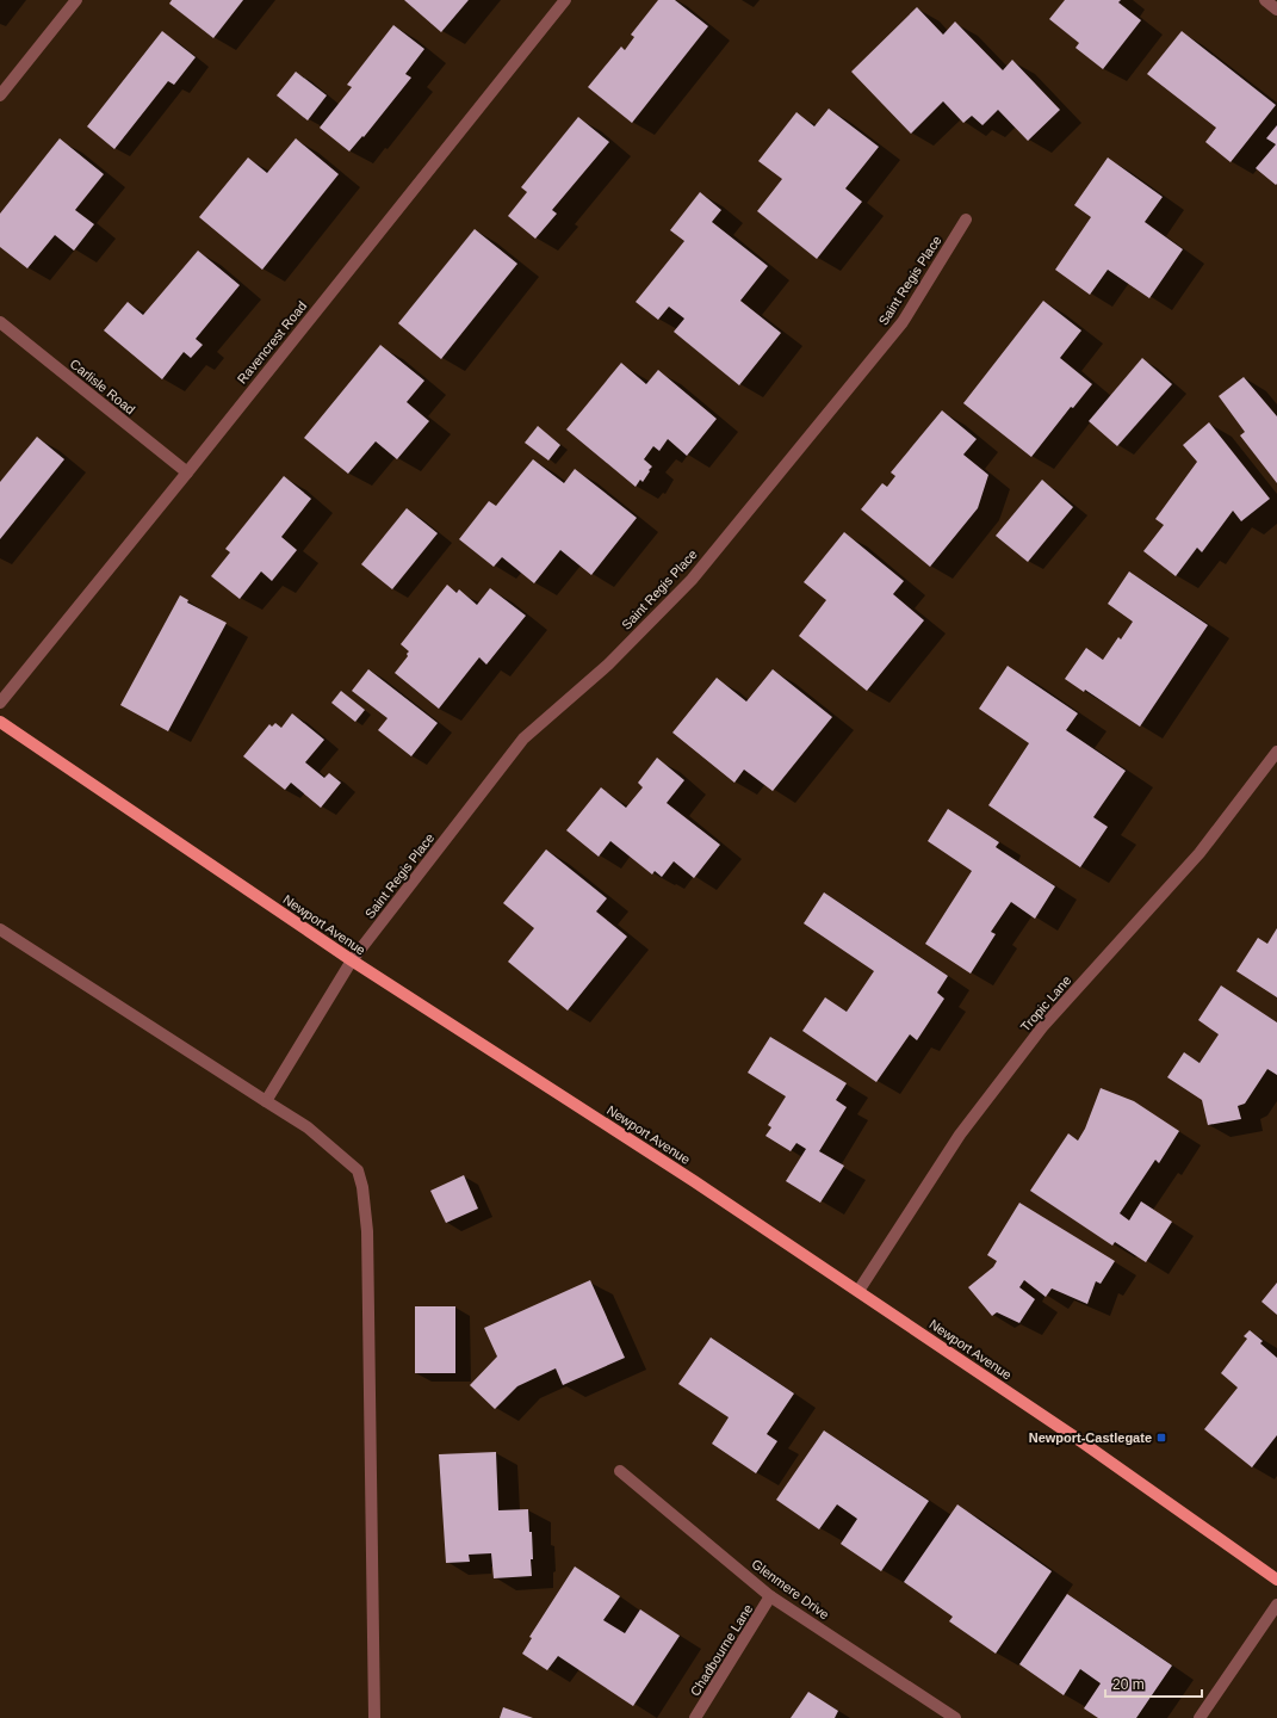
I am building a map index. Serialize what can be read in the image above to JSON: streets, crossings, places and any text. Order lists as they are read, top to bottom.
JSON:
{
  "streets": {
    "main road": ["Newport Avenue"],
    "street": [
      "Saint Regis Place",
      "Ravencrest Road",
      "Carlisle Road",
      "Tropic Lane",
      "Glenmere Drive",
      "Chadbourne Lane"
    ]
  },
  "crossings": [
    ["Saint Regis Place", "Newport Avenue"],
    ["Ravencrest Road", "Carlisle Road"],
    ["Newport Avenue", "Tropic Lane"],
    ["Glenmere Drive", "Chadbourne Lane"]
  ],
  "places": {
    "transit": ["Newport-Castlegate"]
  },
  "scale_bar": "20 m"
}
